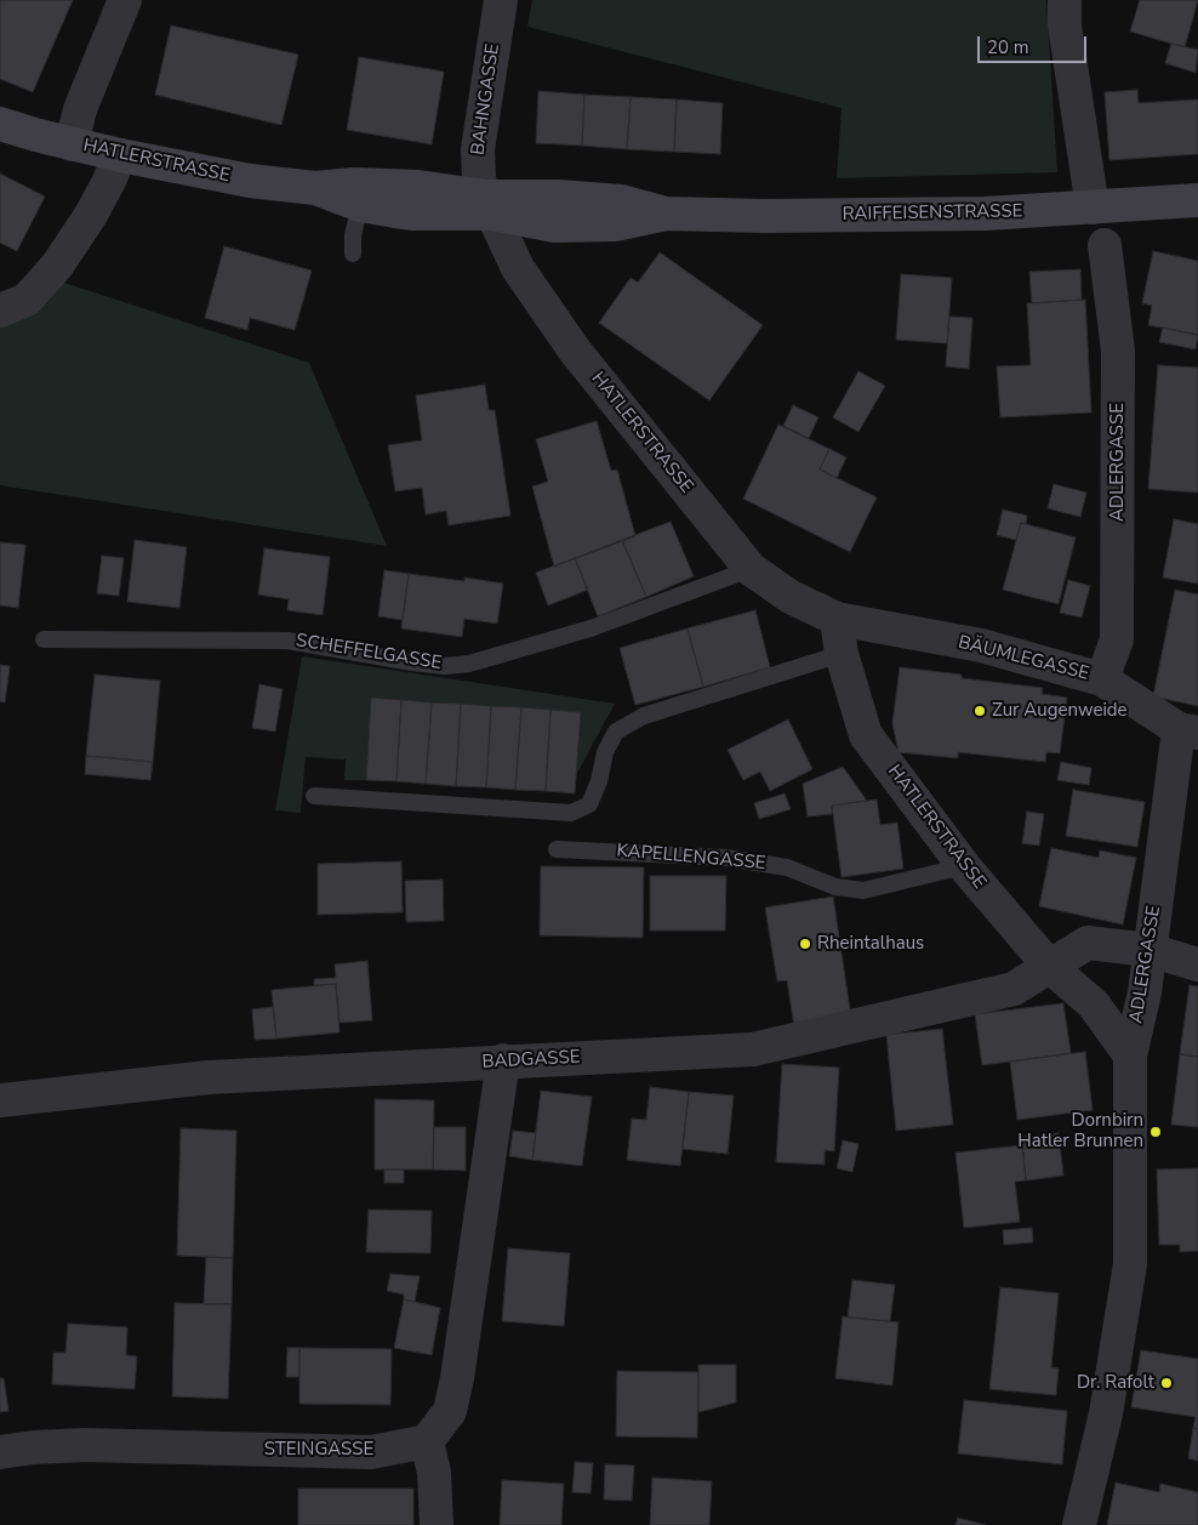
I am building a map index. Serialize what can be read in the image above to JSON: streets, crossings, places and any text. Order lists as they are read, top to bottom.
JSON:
{
  "streets": {
    "street": [
      "BAHNGASSE",
      "HATLERSTRASSE",
      "RAIFFEISENSTRASSE",
      "ADLERGASSE",
      "BÄUMLEGASSE",
      "BADGASSE",
      "STEINGASSE"
    ],
    "lane": ["SCHEFFELGASSE", "KAPELLENGASSE"]
  },
  "crossings": [
    ["BAHNGASSE", "HATLERSTRASSE"],
    ["BAHNGASSE", "RAIFFEISENSTRASSE"],
    ["HATLERSTRASSE", "RAIFFEISENSTRASSE"],
    ["HATLERSTRASSE", "ADLERGASSE"],
    ["HATLERSTRASSE", "SCHEFFELGASSE"],
    ["HATLERSTRASSE", "BÄUMLEGASSE"],
    ["HATLERSTRASSE", "KAPELLENGASSE"],
    ["HATLERSTRASSE", "BADGASSE"],
    ["ADLERGASSE", "BÄUMLEGASSE"],
    ["ADLERGASSE", "BADGASSE"]
  ],
  "places": [
    "Zur Augenweide",
    "Rheintalhaus",
    "Dornbirn Hatler Brunnen",
    "Dr. Rafolt"
  ],
  "scale_bar": "20 m"
}
